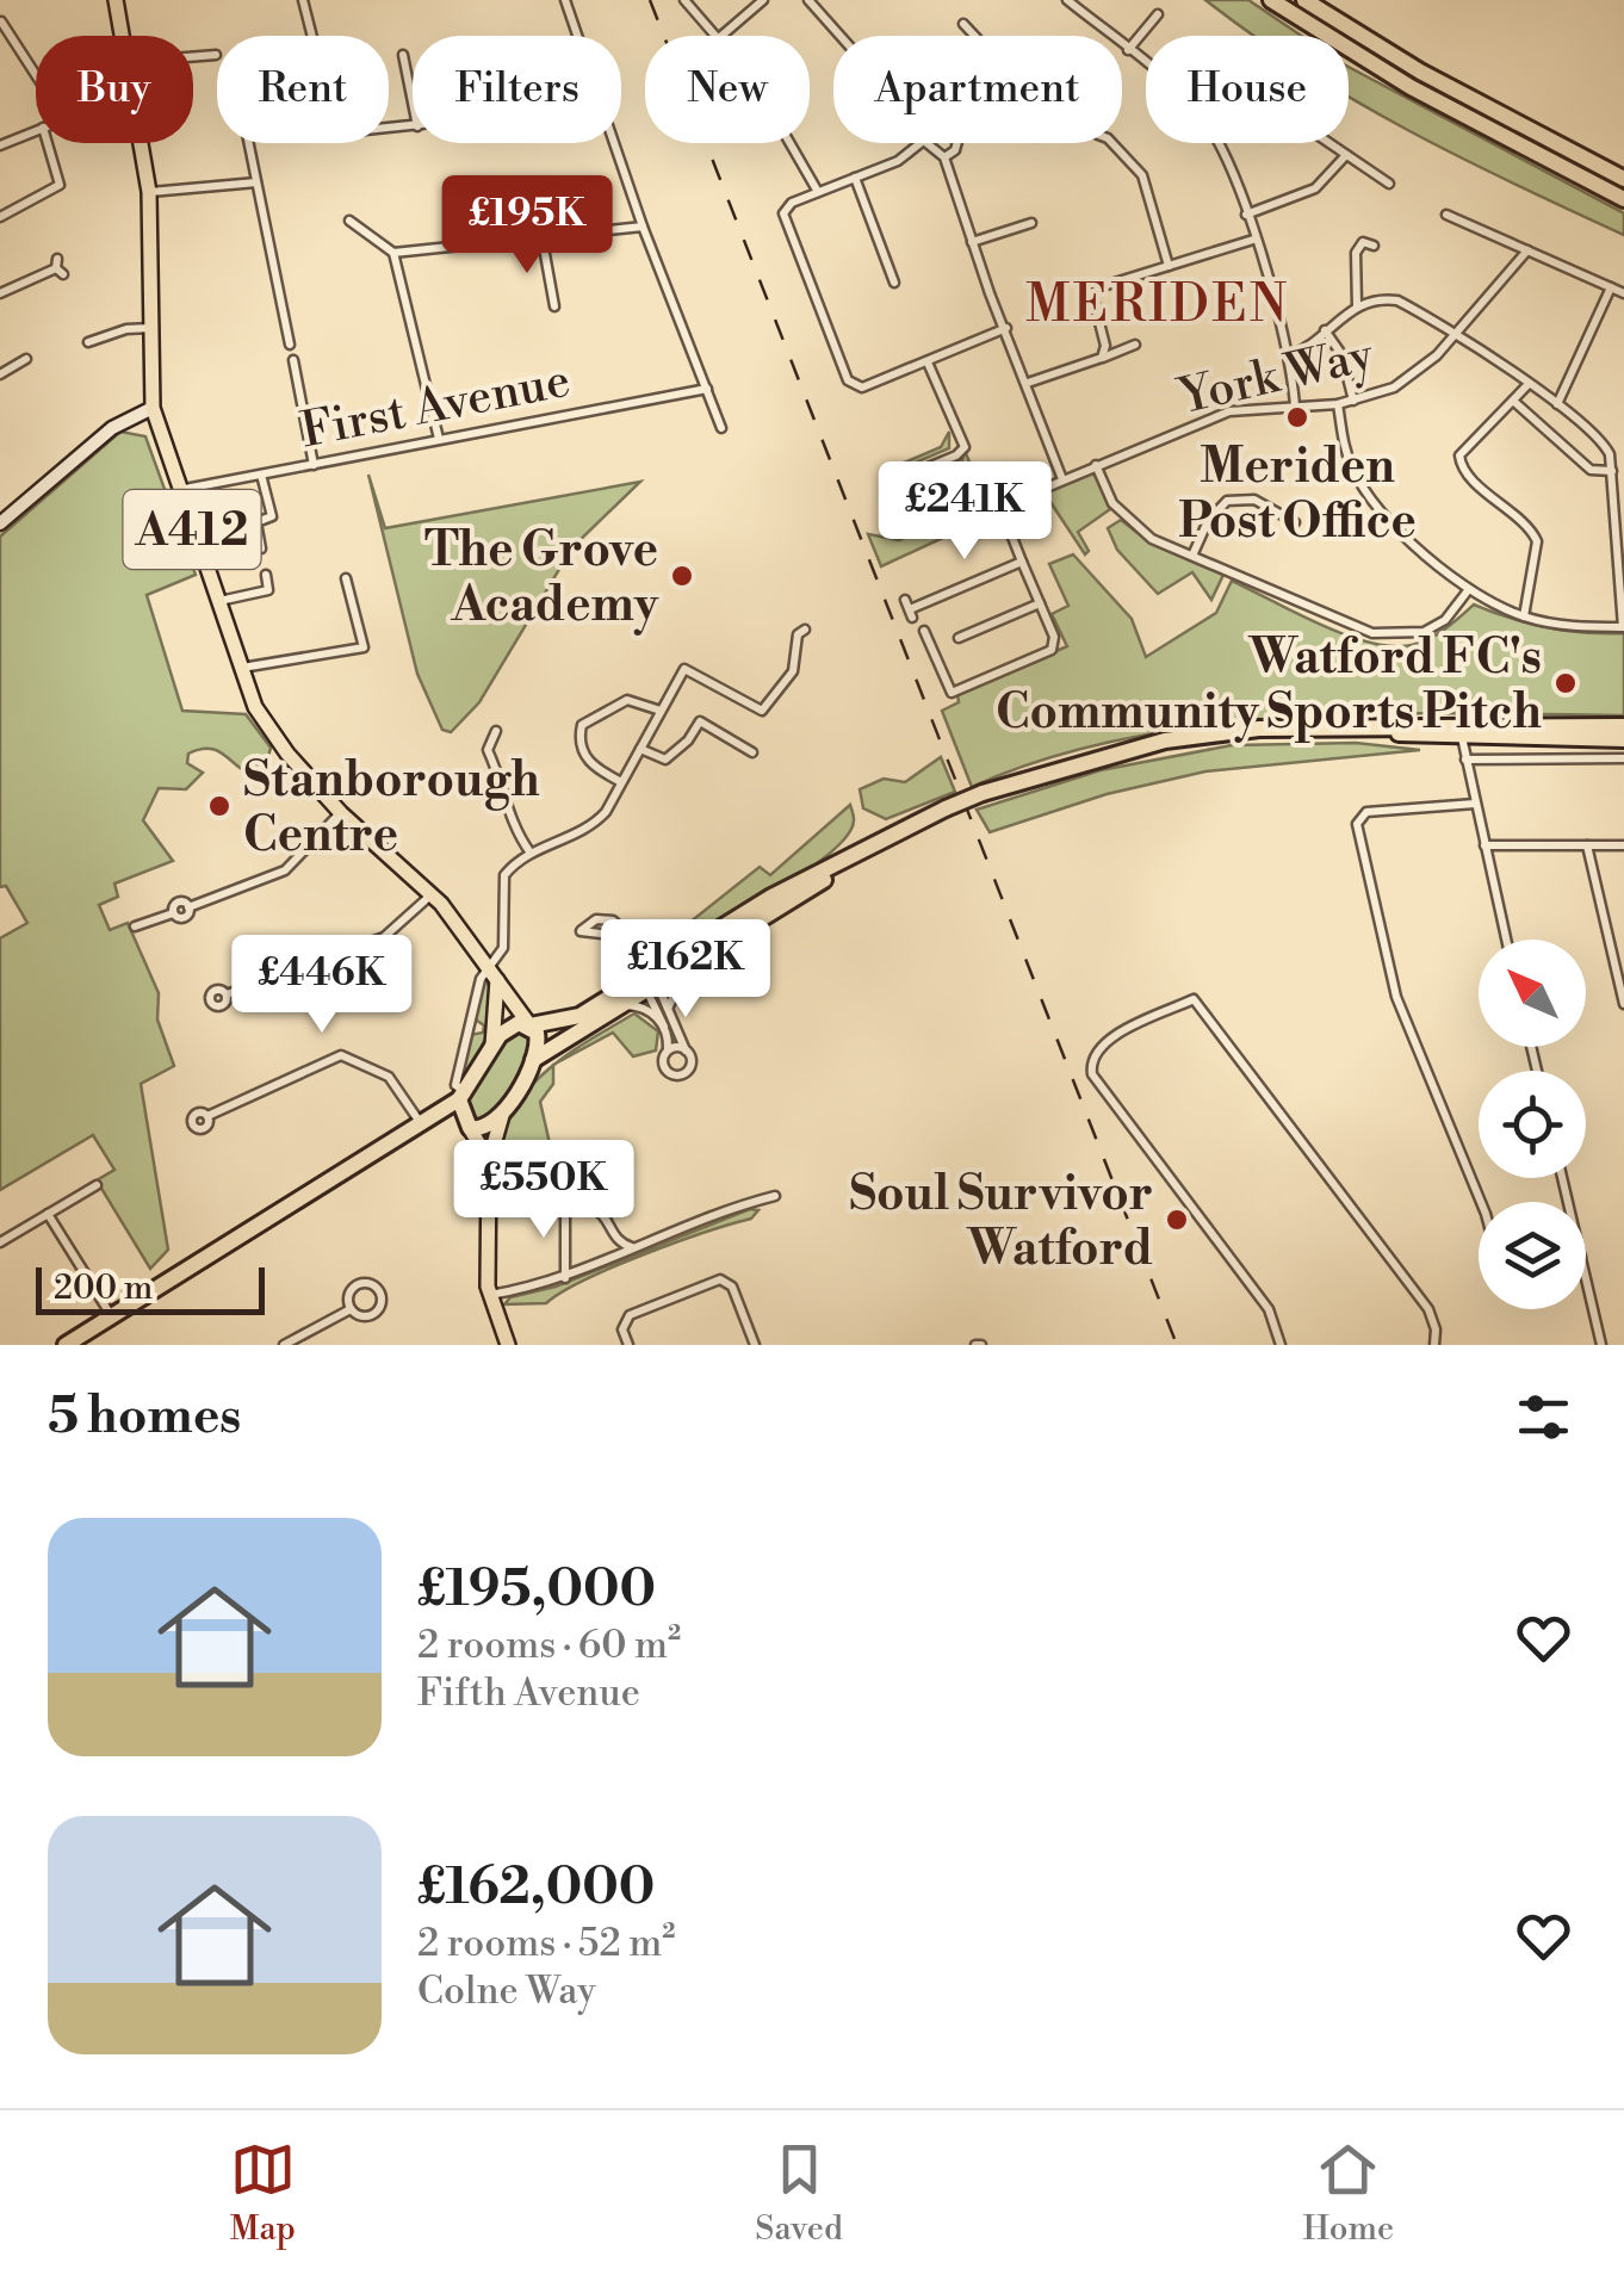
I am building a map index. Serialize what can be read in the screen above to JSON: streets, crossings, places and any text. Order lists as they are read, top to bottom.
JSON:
{
  "streets": {
    "main road": ["A412"],
    "street": ["York Way", "First Avenue"]
  },
  "crossings": [
    ["First Avenue", "A412"]
  ],
  "districts": ["MERIDEN"],
  "places": [
    "Meriden Post Office",
    "The Grove Academy",
    "Watford FC's Community Sports Pitch",
    "Stanborough Centre",
    "Soul Survivor Watford"
  ],
  "scale_bar": "200 m",
  "north": "top left",
  "page": {
    "chip": [
      "Buy",
      "Rent",
      "Filters",
      "New",
      "Apartment",
      "House"
    ],
    "price": [
      "£195K",
      "£241K",
      "£162K",
      "£446K",
      "£550K"
    ],
    "scale": "200 m",
    "heading": "5 homes",
    "list": [
      {
        "name": "£195,000",
        "note": "2 rooms · 60 m² · Fifth Avenue"
      },
      {
        "name": "£162,000",
        "note": "2 rooms · 52 m² · Colne Way"
      }
    ],
    "tabs": ["Map", "Saved", "Home"]
  }
}
